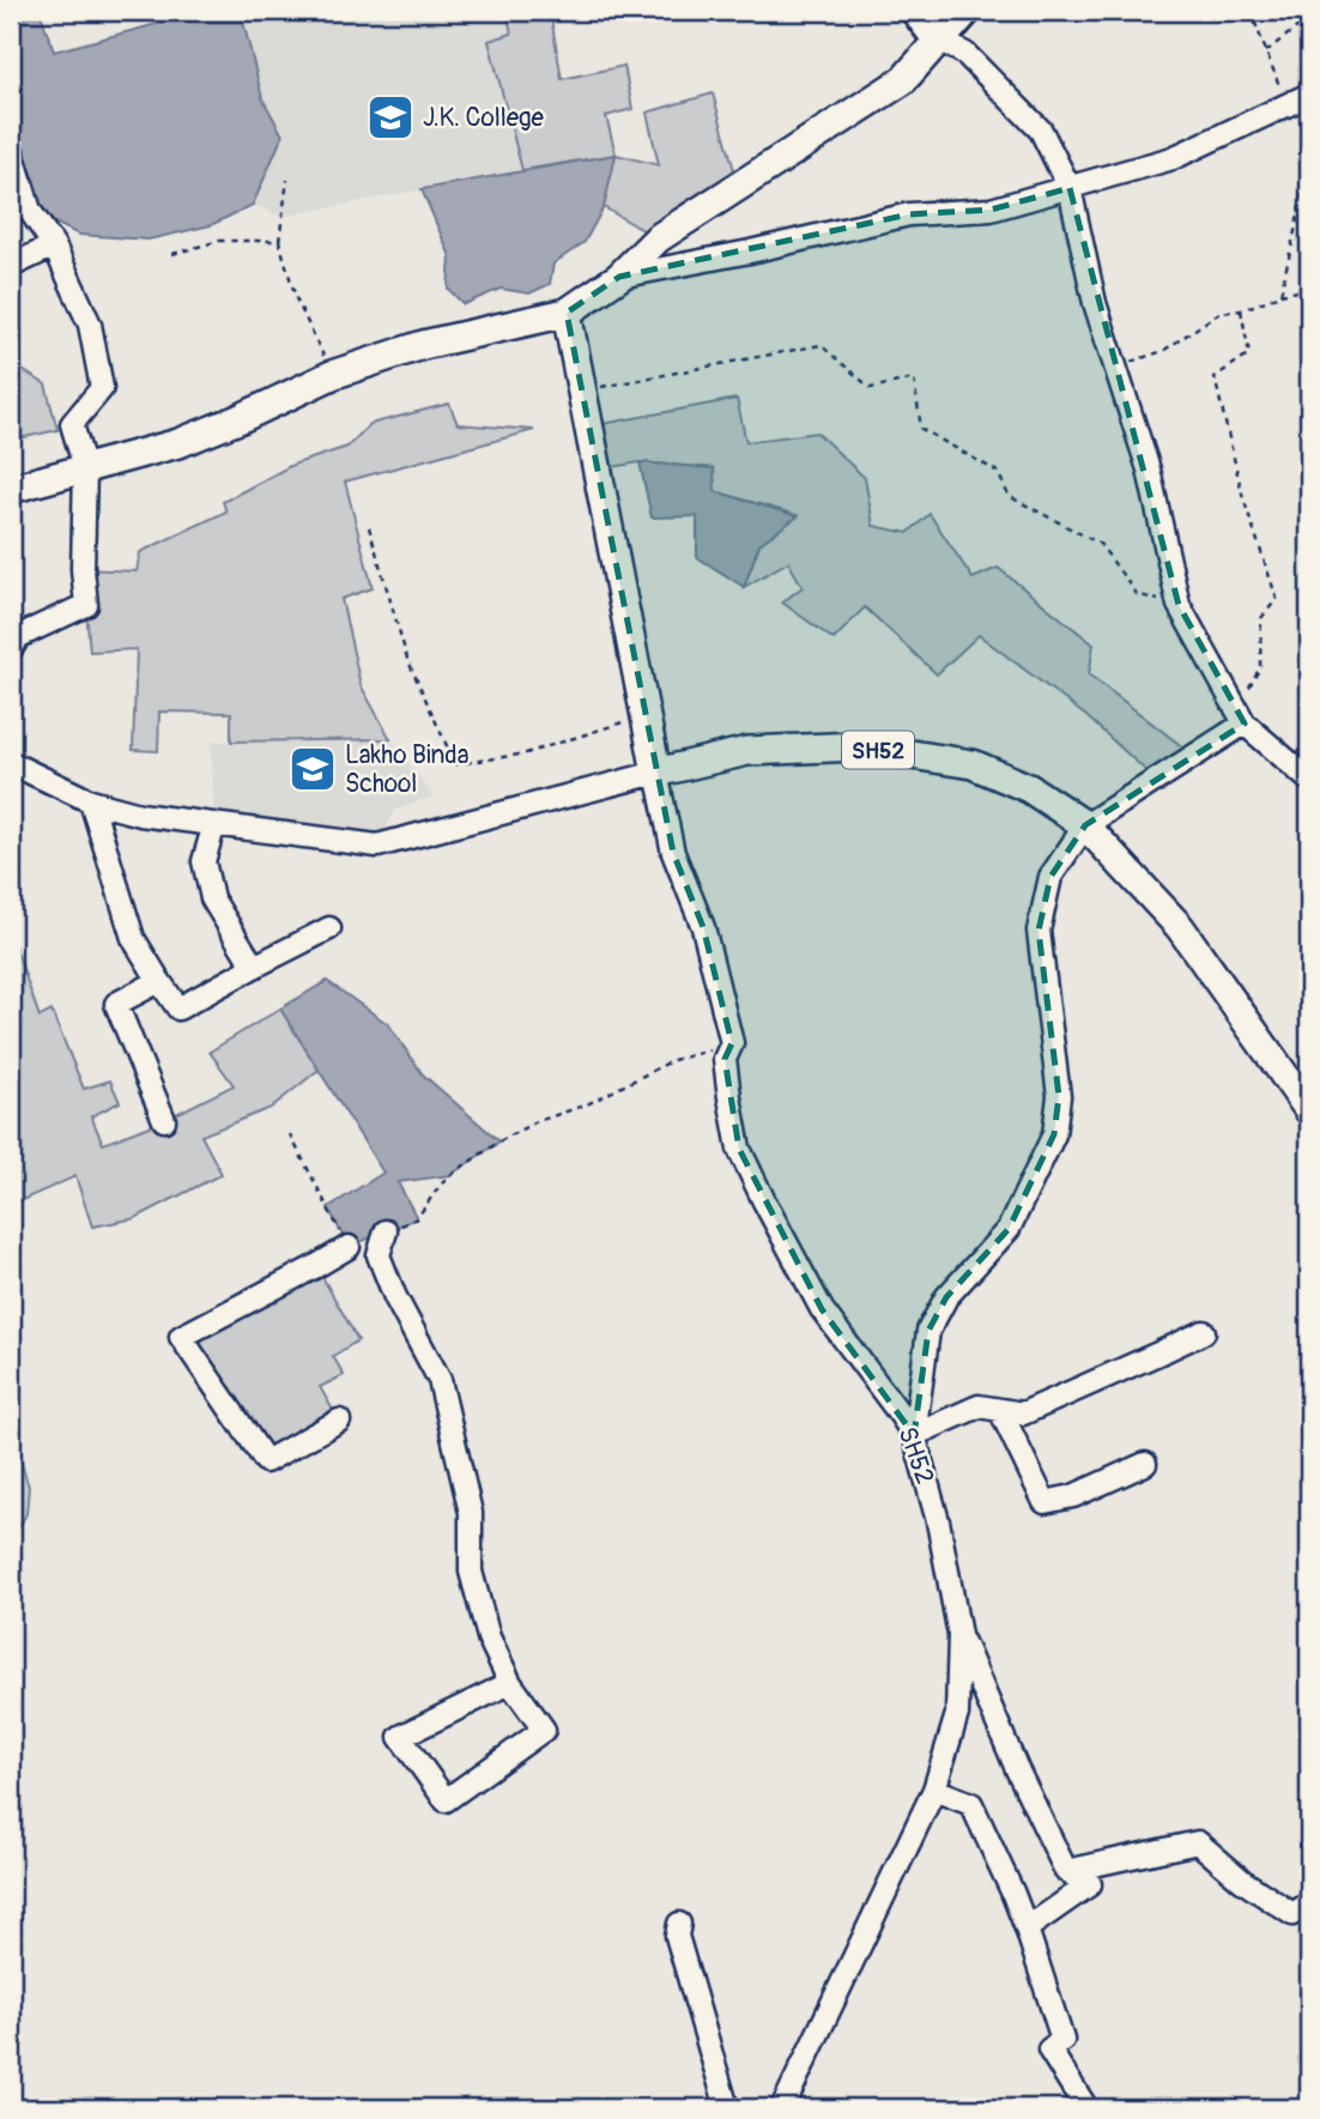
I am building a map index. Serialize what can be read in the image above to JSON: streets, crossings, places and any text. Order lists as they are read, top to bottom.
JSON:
{
  "streets": {
    "main road": ["SH52"]
  },
  "places": {
    "school or university": ["J.K. College", "Lakho Binda School"]
  }
}
